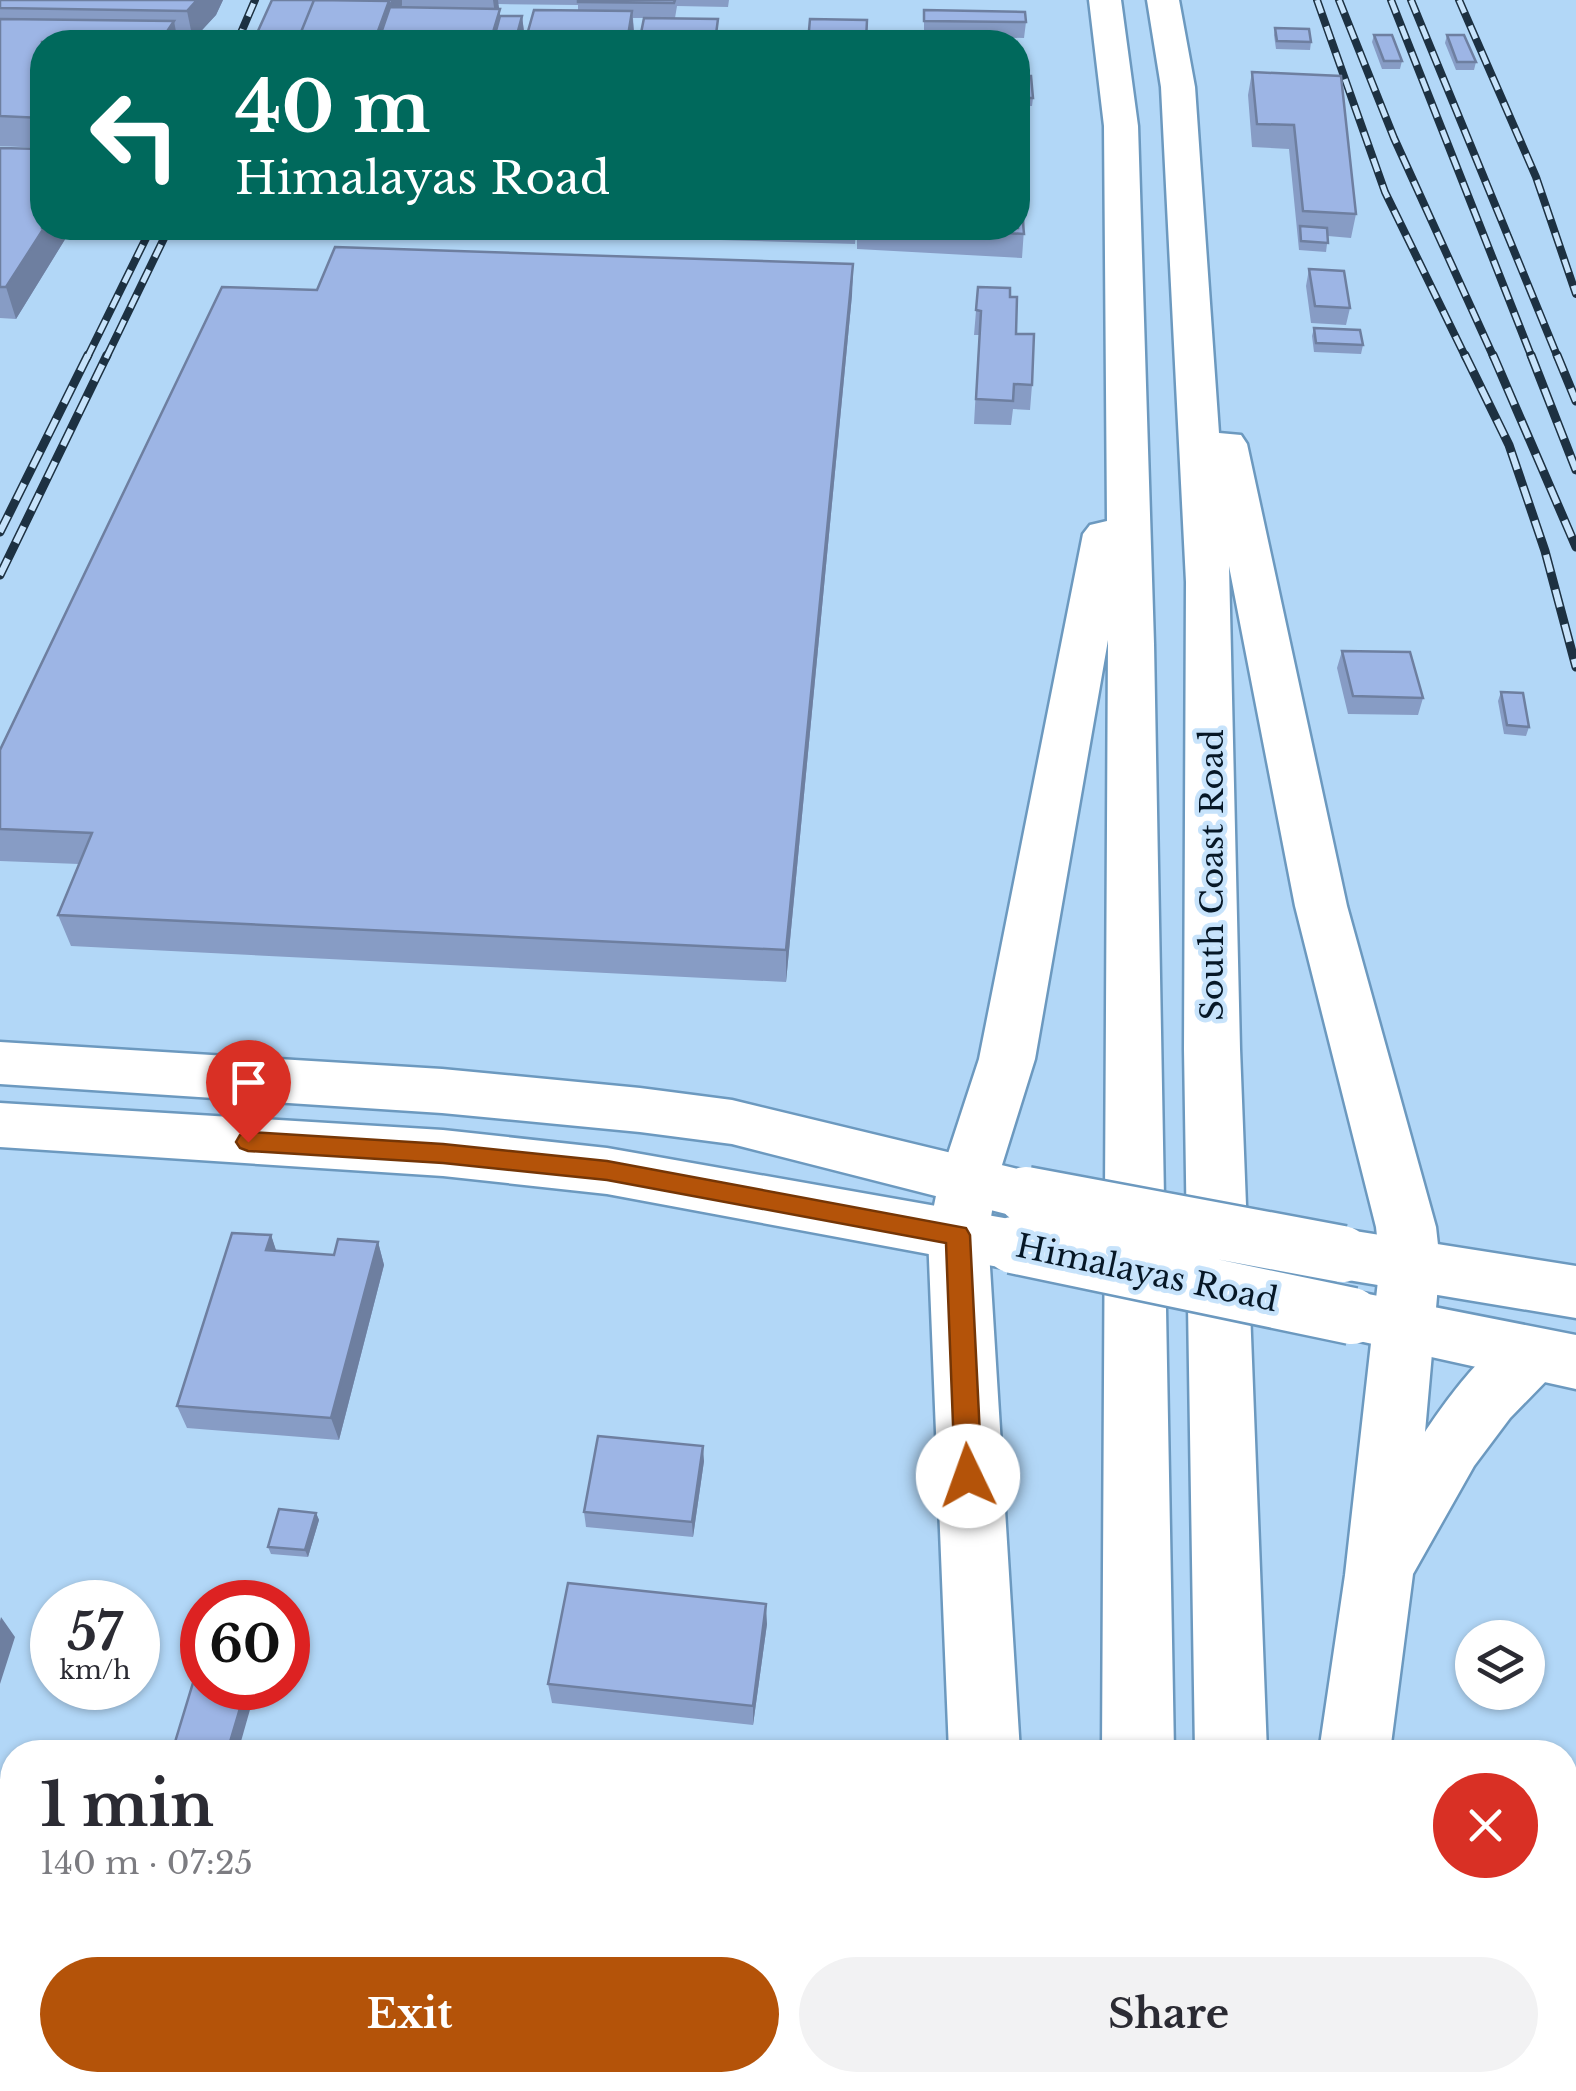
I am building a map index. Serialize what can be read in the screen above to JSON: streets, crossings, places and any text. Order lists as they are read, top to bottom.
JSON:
{
  "streets": {
    "main road": ["South Coast Road", "Himalayas Road"]
  },
  "page": {
    "turn": ["40 m", "Himalayas Road"],
    "speed": "57 km/h",
    "limit": "60",
    "heading": ["1 min", "140 m · 07:25"],
    "buttons": ["Exit", "Share"]
  }
}
